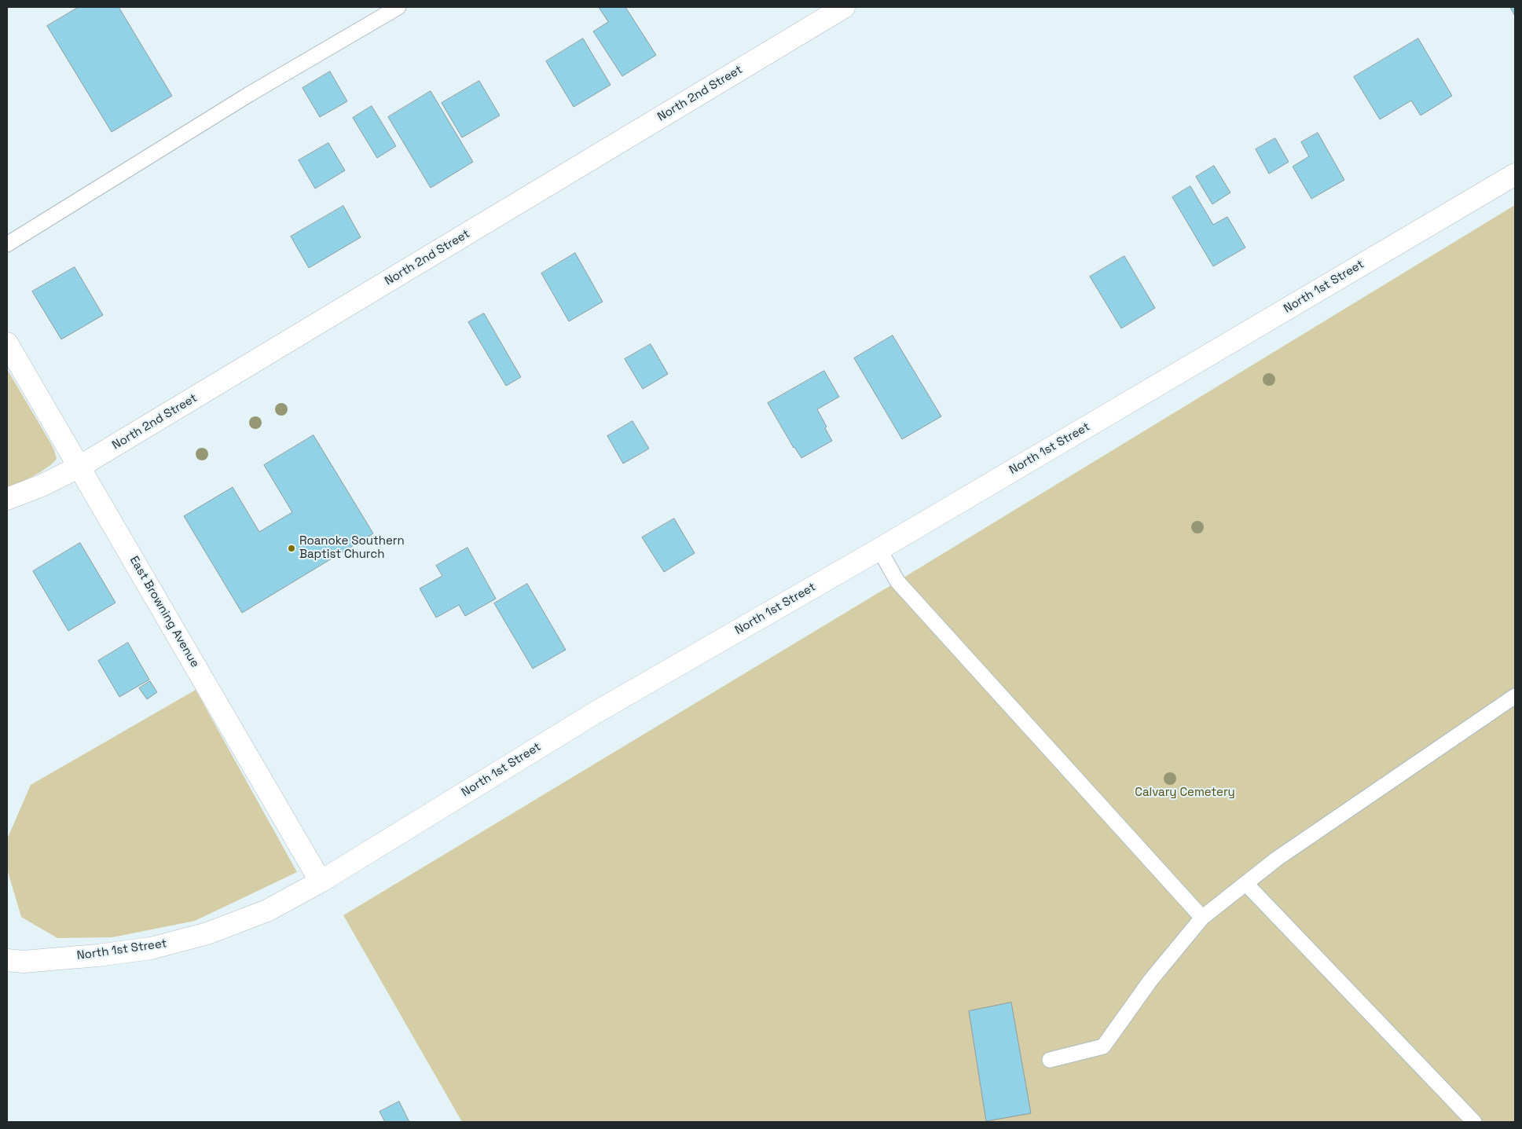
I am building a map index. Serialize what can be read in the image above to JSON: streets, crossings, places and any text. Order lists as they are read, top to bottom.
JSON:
{
  "streets": {
    "street": ["North 2nd Street", "North 1st Street", "East Browning Avenue"]
  },
  "crossings": [
    ["North 2nd Street", "East Browning Avenue"],
    ["North 1st Street", "East Browning Avenue"]
  ],
  "parks": ["Calvary Cemetery"],
  "places": ["Roanoke Southern Baptist Church"]
}
